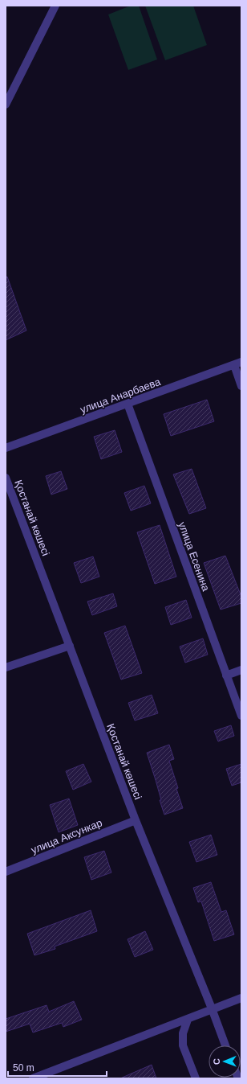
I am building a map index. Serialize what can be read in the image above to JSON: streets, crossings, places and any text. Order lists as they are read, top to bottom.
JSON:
{
  "streets": {
    "street": [
      "улица Анарбаева",
      "Қостанай көшесі",
      "улица Есенина",
      "улица Аксункар"
    ]
  },
  "crossings": [
    ["улица Анарбаева", "улица Есенина"],
    ["Қостанай көшесі", "улица Аксункар"]
  ],
  "scale_bar": "50 m",
  "north": "left"
}
